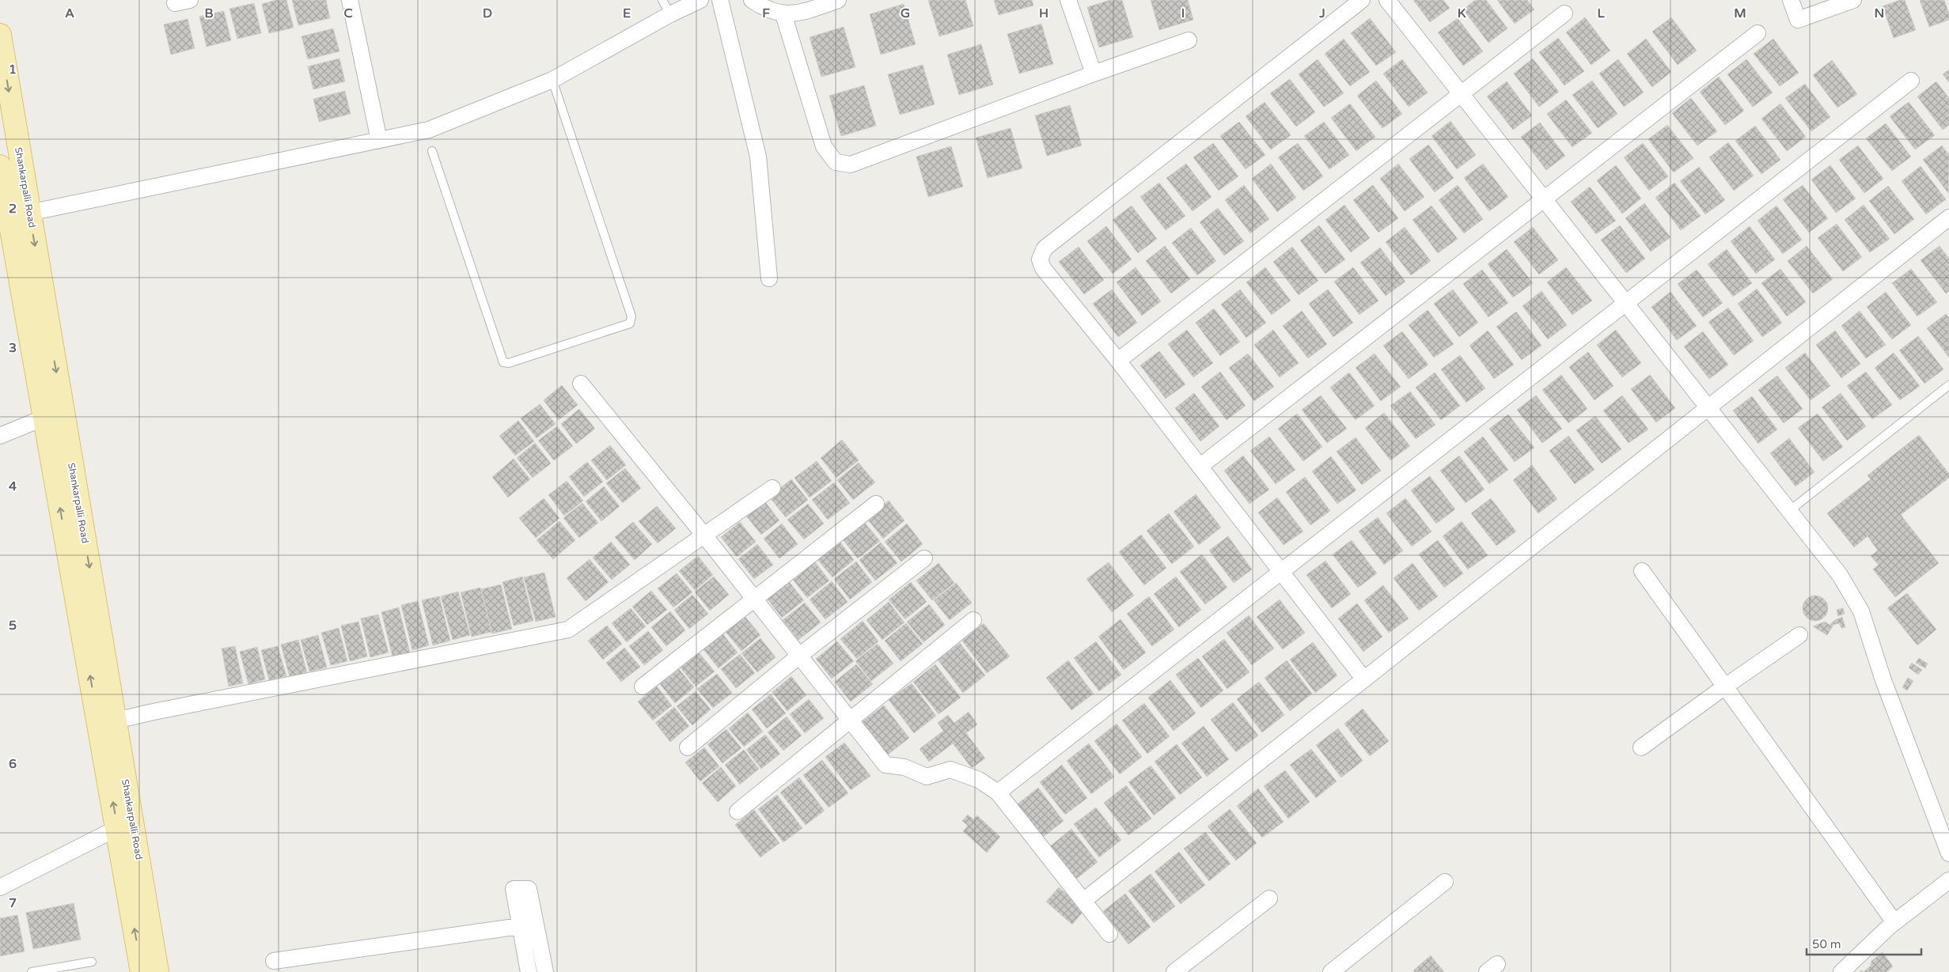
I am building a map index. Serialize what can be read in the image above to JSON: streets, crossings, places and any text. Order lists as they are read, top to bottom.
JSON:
{
  "streets": {
    "main road": ["Shankarpalli Road"]
  },
  "scale_bar": "50 m",
  "grid": {
    "columns": [
      "A",
      "B",
      "C",
      "D",
      "E",
      "F",
      "G",
      "H",
      "I",
      "J",
      "K",
      "L",
      "M",
      "N"
    ],
    "rows": [
      "1",
      "2",
      "3",
      "4",
      "5",
      "6",
      "7"
    ]
  }
}
